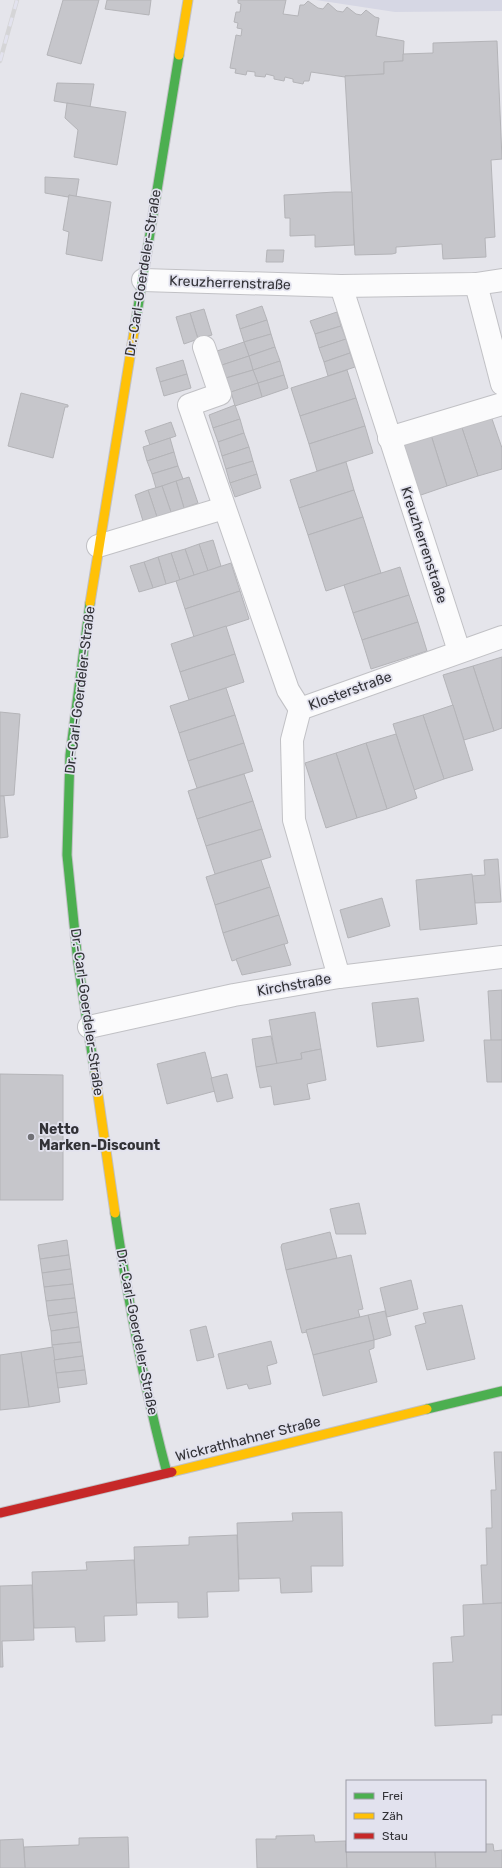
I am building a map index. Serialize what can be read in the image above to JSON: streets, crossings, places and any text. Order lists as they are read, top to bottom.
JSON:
{
  "streets": {
    "street": [
      "Dr.-Carl-Goerdeler-Straße",
      "Kreuzherrenstraße",
      "Klosterstraße",
      "Kirchstraße",
      "Wickrathhahner Straße"
    ]
  },
  "crossings": [
    ["Dr.-Carl-Goerdeler-Straße", "Kreuzherrenstraße"],
    ["Dr.-Carl-Goerdeler-Straße", "Kirchstraße"],
    ["Dr.-Carl-Goerdeler-Straße", "Wickrathhahner Straße"],
    ["Kreuzherrenstraße", "Klosterstraße"],
    ["Klosterstraße", "Kirchstraße"]
  ],
  "places": ["Netto Marken-Discount"],
  "legend": ["Frei", "Zäh", "Stau"]
}
